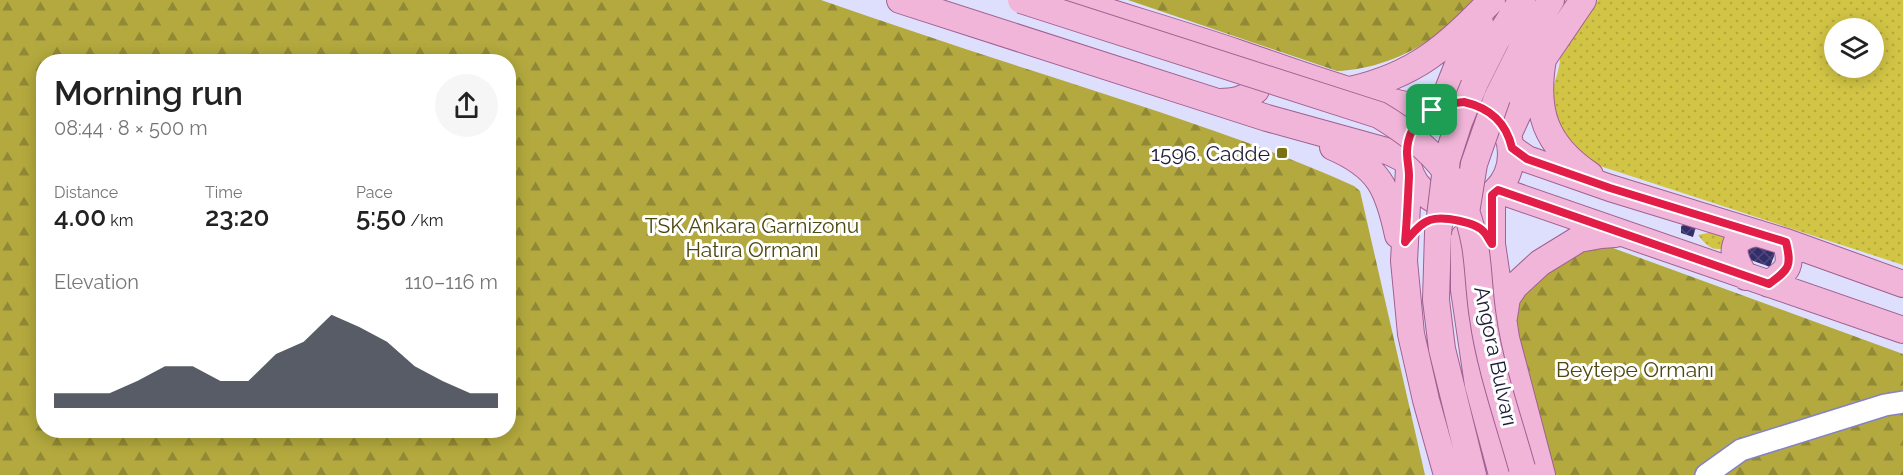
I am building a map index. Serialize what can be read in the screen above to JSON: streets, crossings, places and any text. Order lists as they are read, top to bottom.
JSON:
{
  "streets": {
    "main road": ["Angora Bulvarı"]
  },
  "parks": ["TSK Ankara Garnizonu Hatıra Ormanı", "Beytepe Ormanı"],
  "places": {
    "transit": ["1596. Cadde"]
  },
  "page": {
    "heading": ["Morning run", "08:44 · 8 × 500 m"],
    "stats": [
      ["Distance", "4.00 km"],
      ["Time", "23:20"],
      ["Pace", "5:50 /km"]
    ],
    "chart": ["Elevation", "110–116 m"]
  }
}
